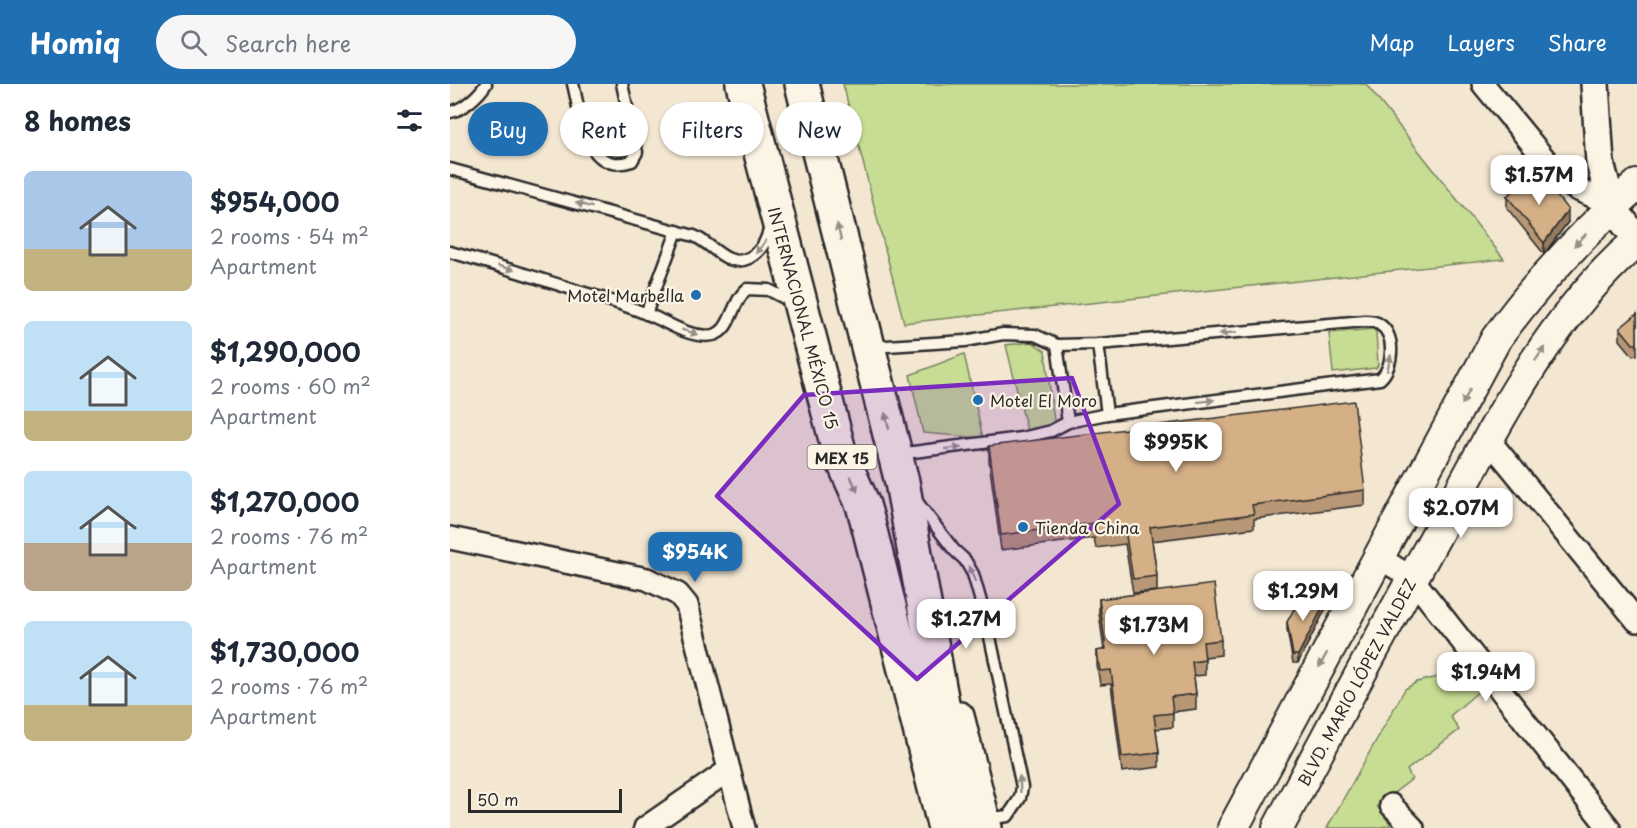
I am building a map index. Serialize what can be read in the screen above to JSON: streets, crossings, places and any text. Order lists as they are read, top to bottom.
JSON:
{
  "streets": {
    "main road": ["INTERNACIONAL MÉXICO 15", "MEX 15", "BLVD. MARIO LÓPEZ VALDEZ"]
  },
  "places": ["Motel Marbella", "Motel El Moro", "Tienda China"],
  "scale_bar": "50 m",
  "page": {
    "header": "Homiq",
    "search": "Search here",
    "nav": ["Map", "Layers", "Share"],
    "heading": "8 homes",
    "chip": [
      "Buy",
      "Rent",
      "Filters",
      "New"
    ],
    "price": [
      "$1.57M",
      "$995K",
      "$2.07M",
      "$954K",
      "$1.29M",
      "$1.27M",
      "$1.73M",
      "$1.94M"
    ],
    "list": [
      {
        "name": "$954,000",
        "note": "2 rooms · 54 m² · Apartment"
      },
      {
        "name": "$1,290,000",
        "note": "2 rooms · 60 m² · Apartment"
      },
      {
        "name": "$1,270,000",
        "note": "2 rooms · 76 m² · Apartment"
      },
      {
        "name": "$1,730,000",
        "note": "2 rooms · 76 m² · Apartment"
      }
    ],
    "scale": "50 m"
  }
}
